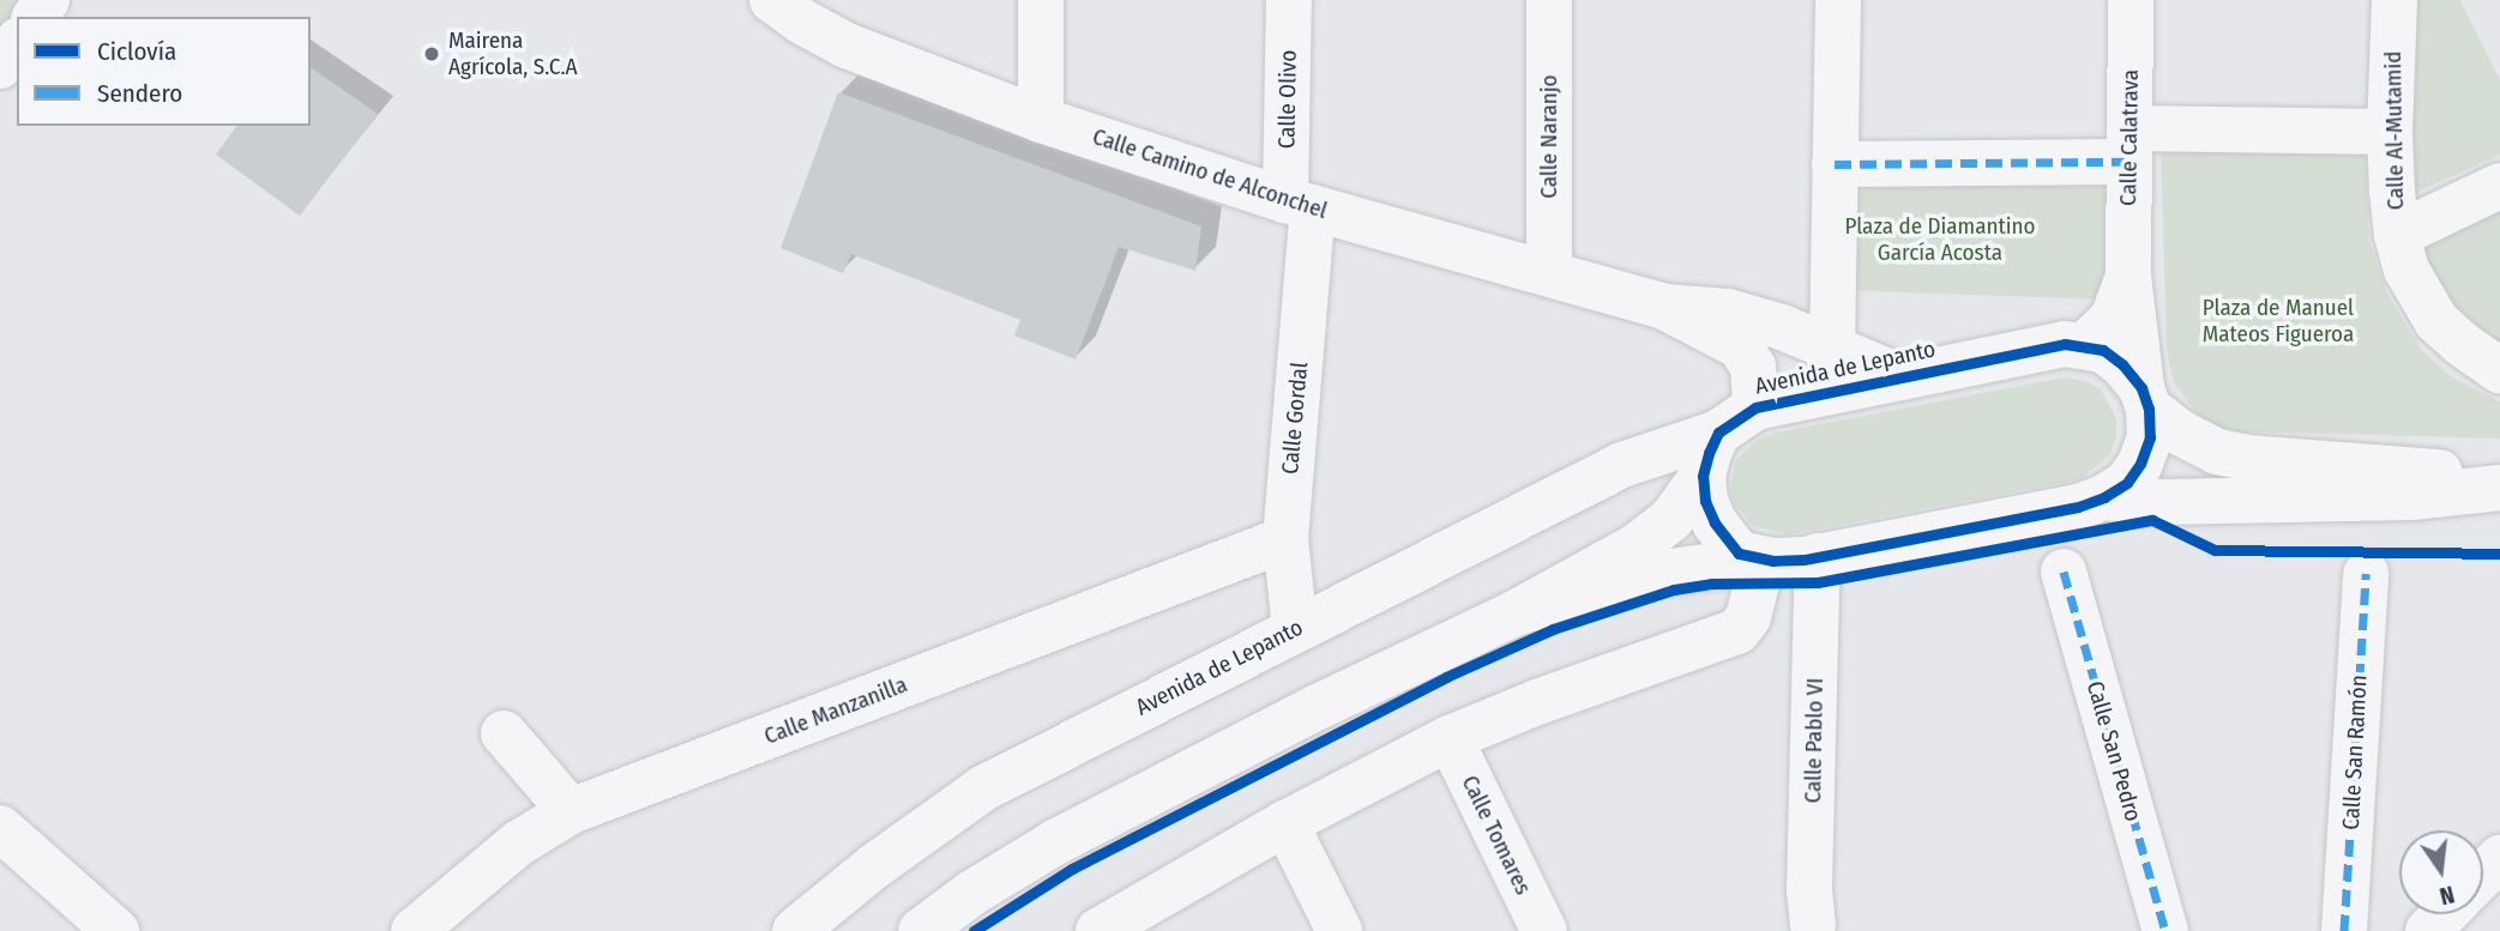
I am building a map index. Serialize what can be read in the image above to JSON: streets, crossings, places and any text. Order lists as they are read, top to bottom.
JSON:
{
  "streets": {
    "street": [
      "Calle Olivo",
      "Calle Al-Mutamid",
      "Calle Naranjo",
      "Calle Calatrava",
      "Calle Camino de Alconchel",
      "Avenida de Lepanto",
      "Calle Gordal",
      "Calle Manzanilla",
      "Calle Pablo VI",
      "Calle San Pedro",
      "Calle San Ramón",
      "Calle Tomares"
    ]
  },
  "crossings": [
    ["Calle Olivo", "Calle Camino de Alconchel"],
    ["Calle Olivo", "Calle Gordal"],
    ["Calle Naranjo", "Calle Camino de Alconchel"],
    ["Calle Camino de Alconchel", "Calle Gordal"],
    ["Avenida de Lepanto", "Calle Gordal"],
    ["Calle Gordal", "Calle Manzanilla"]
  ],
  "parks": ["Plaza de Diamantino García Acosta", "Plaza de Manuel Mateos Figueroa"],
  "places": ["Mairena Agrícola, S.C.A"],
  "legend": ["Ciclovía", "Sendero"],
  "north": "bottom"
}
